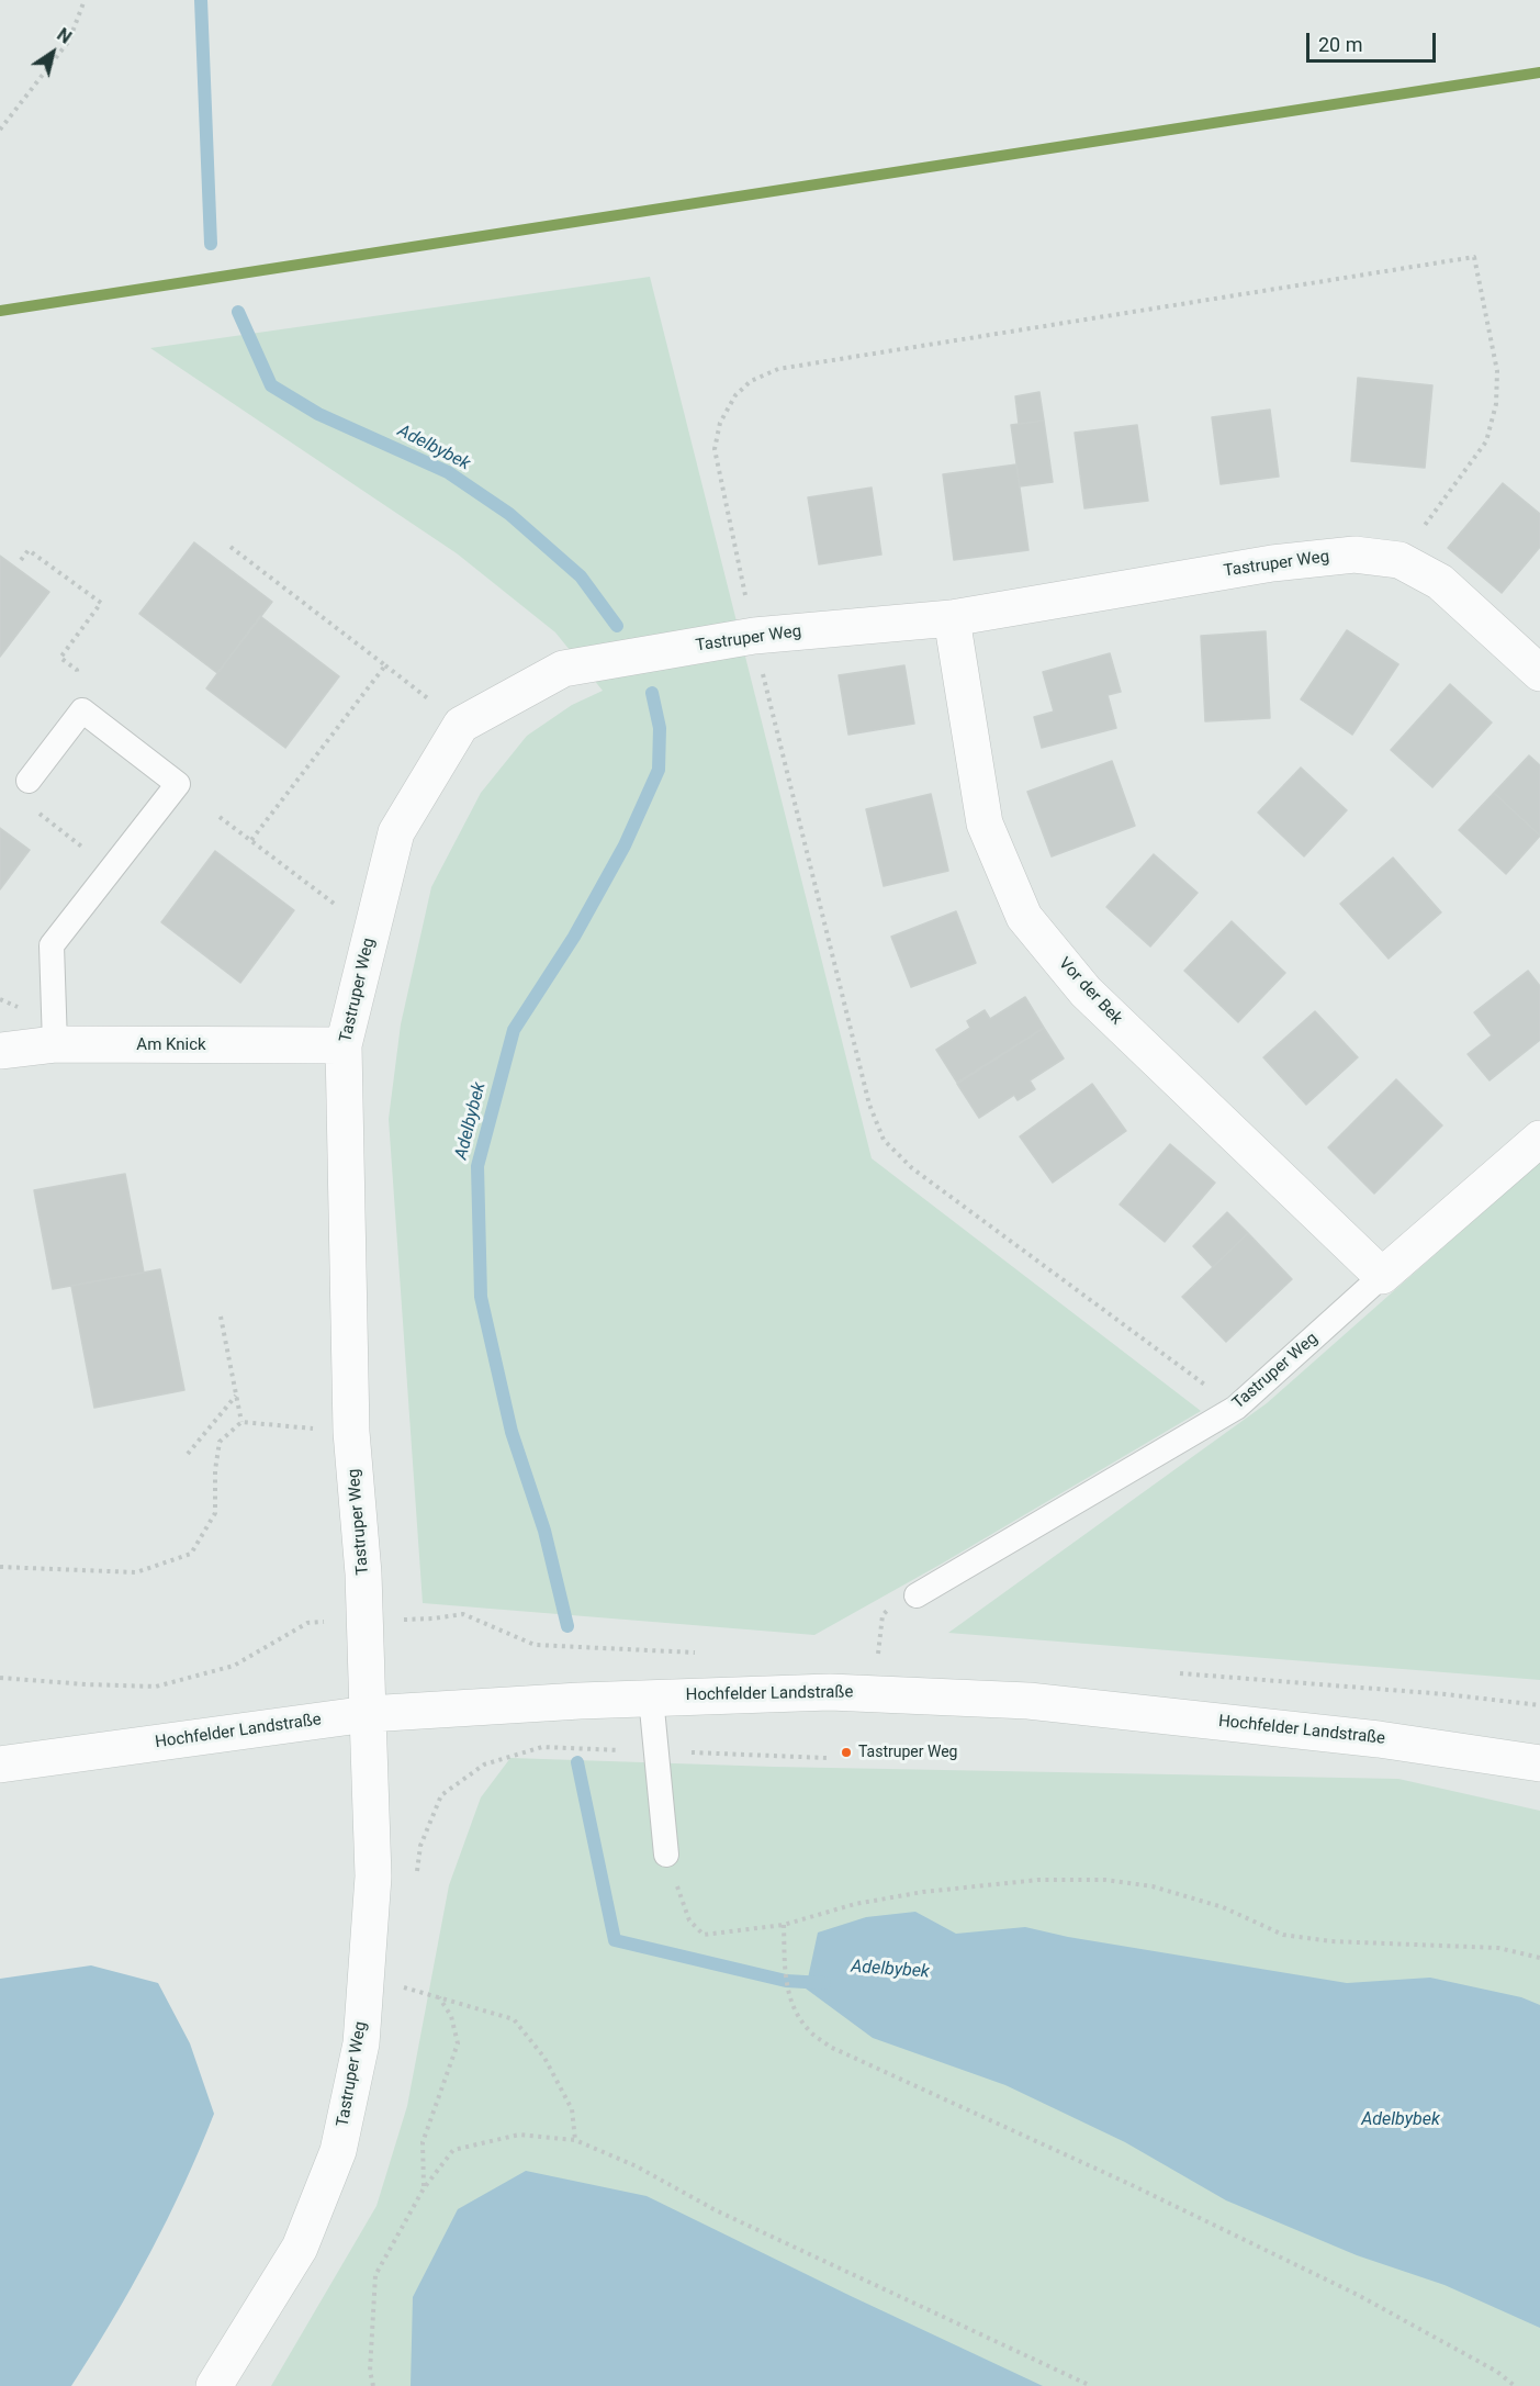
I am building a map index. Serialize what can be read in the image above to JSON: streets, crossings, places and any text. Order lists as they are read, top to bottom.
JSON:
{
  "streets": {
    "street": [
      "Tastruper Weg",
      "Vor der Bek",
      "Am Knick",
      "Hochfelder Landstraße"
    ]
  },
  "crossings": [
    ["Tastruper Weg", "Vor der Bek"],
    ["Tastruper Weg", "Am Knick"],
    ["Tastruper Weg", "Hochfelder Landstraße"]
  ],
  "water": ["Adelbybek"],
  "places": ["Tastruper Weg"],
  "scale_bar": "20 m",
  "north": "top right"
}
